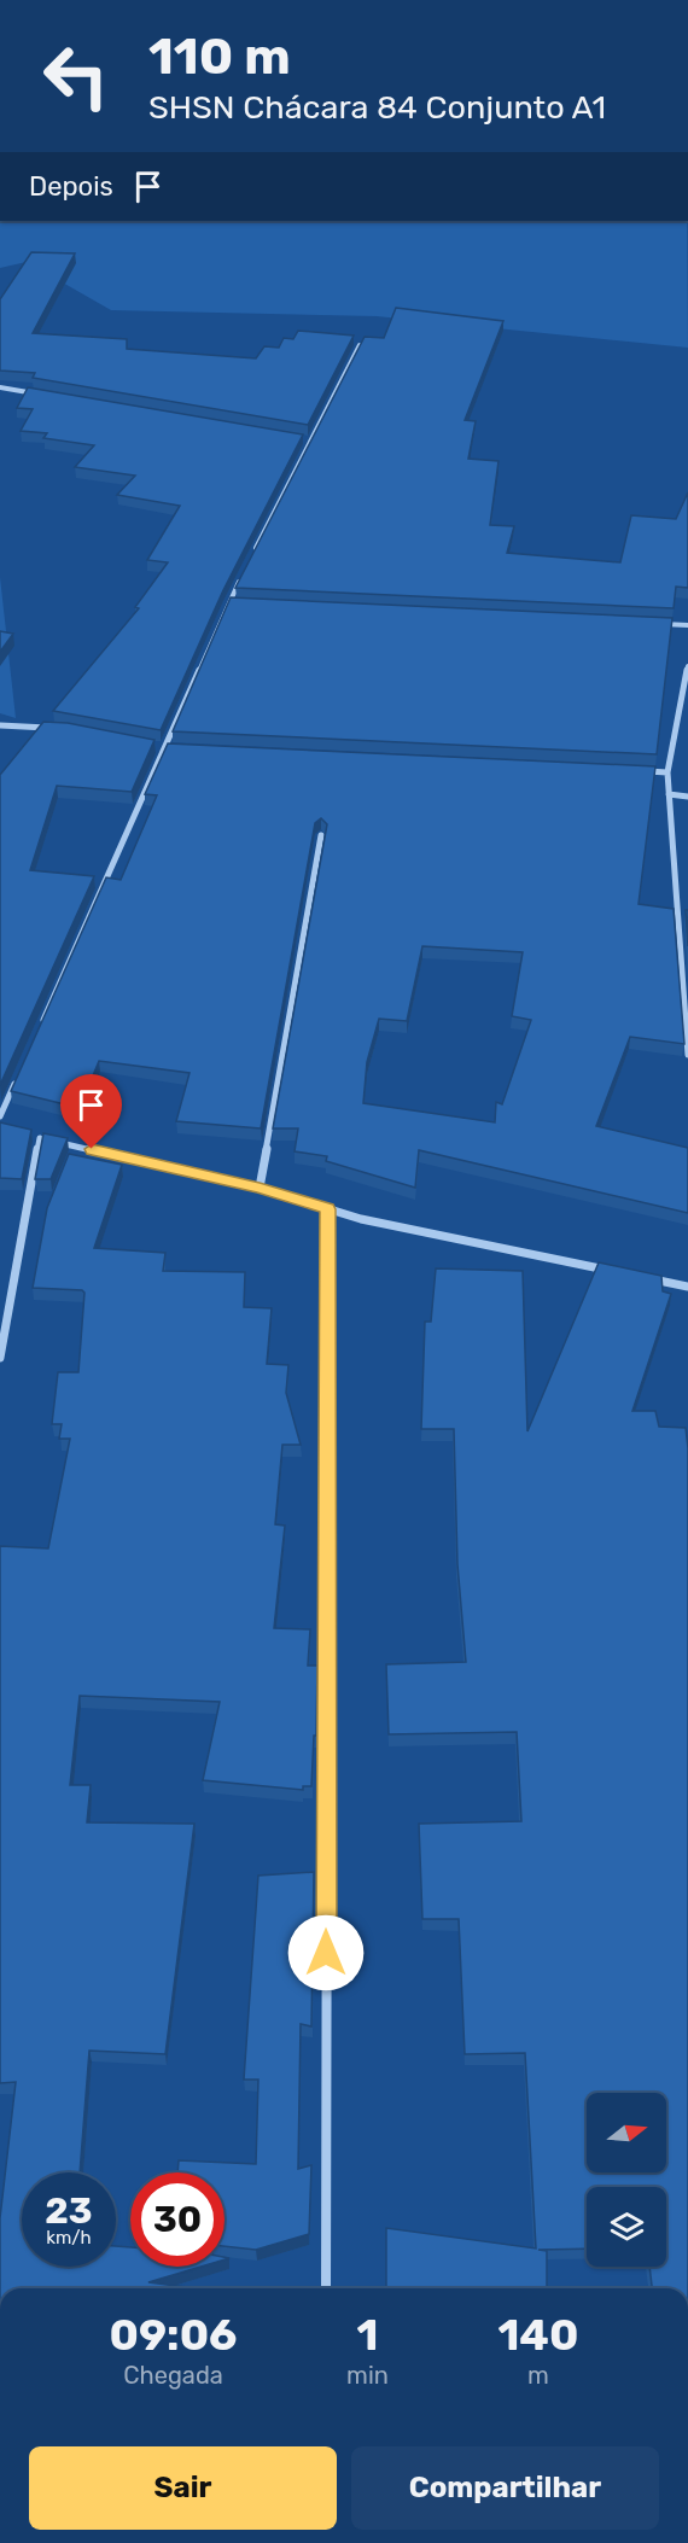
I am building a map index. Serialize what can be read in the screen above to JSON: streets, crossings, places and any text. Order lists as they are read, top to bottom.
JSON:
{
  "north": "right",
  "page": {
    "turn": ["110 m", "SHSN Chácara 84 Conjunto A1"],
    "then": "Depois",
    "speed": "23 km/h",
    "limit": "30",
    "eta": [
      "09:06",
      "Chegada",
      "1",
      "min",
      "140",
      "m"
    ],
    "buttons": ["Sair", "Compartilhar"]
  }
}
